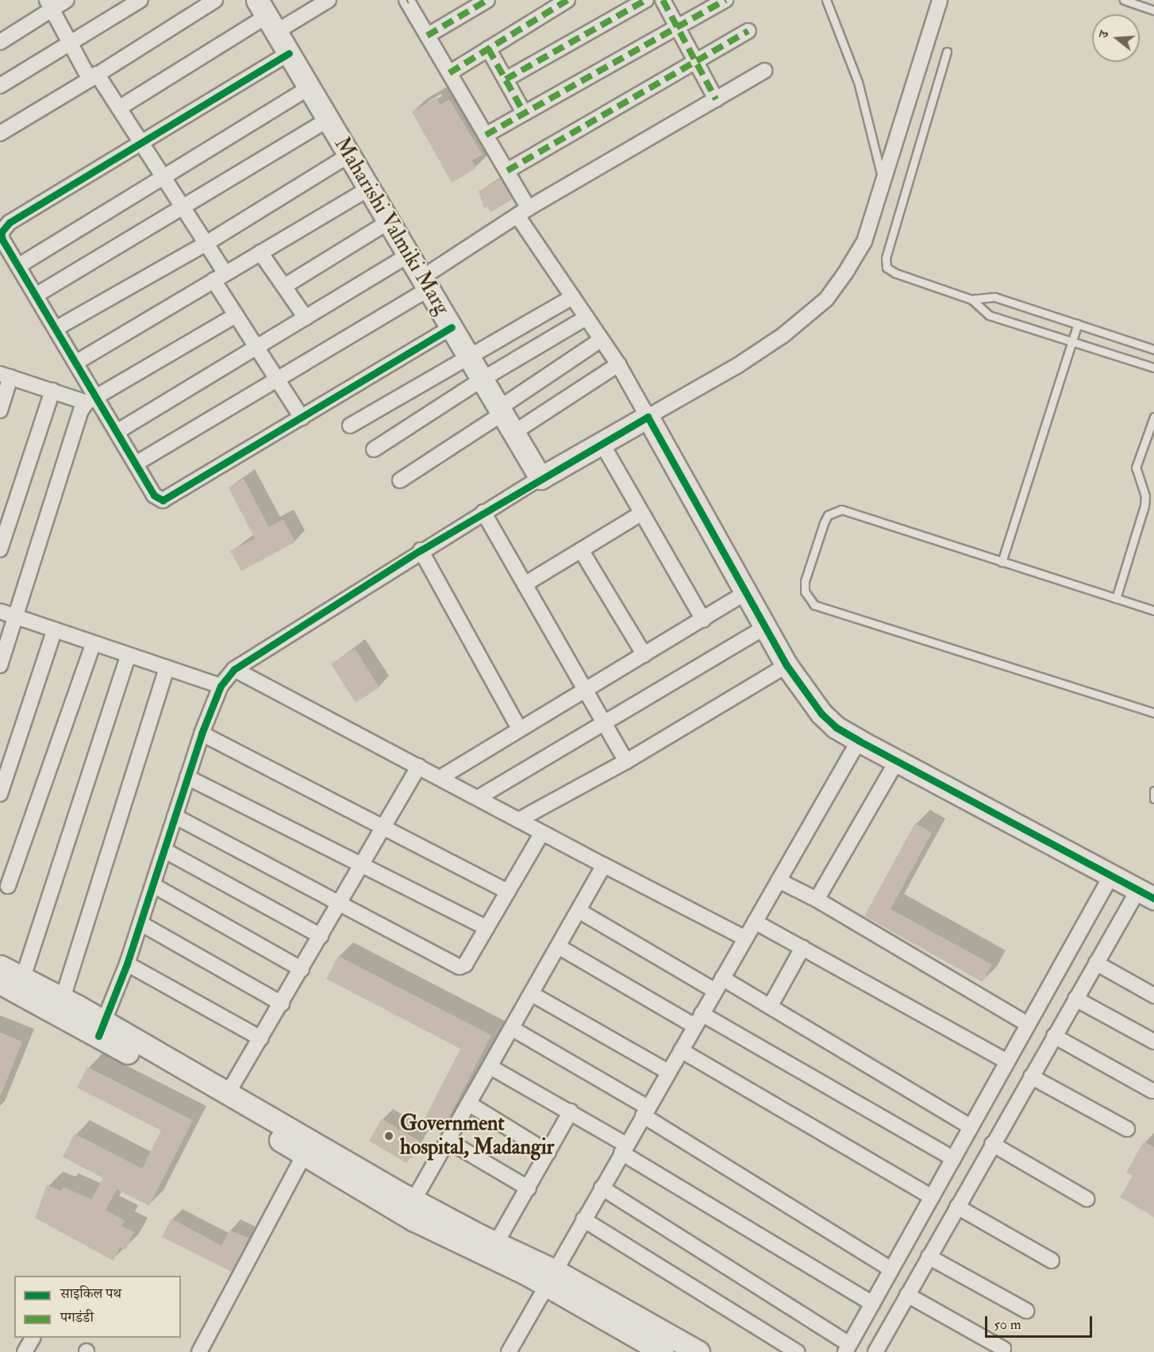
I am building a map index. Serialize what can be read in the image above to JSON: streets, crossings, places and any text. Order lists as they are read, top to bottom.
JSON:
{
  "streets": {
    "street": ["Maharishi Valmiki Marg"]
  },
  "places": ["Government hospital, Madangir"],
  "legend": ["साइकिल पथ", "पगडंडी"],
  "scale_bar": "50 m",
  "north": "left"
}
